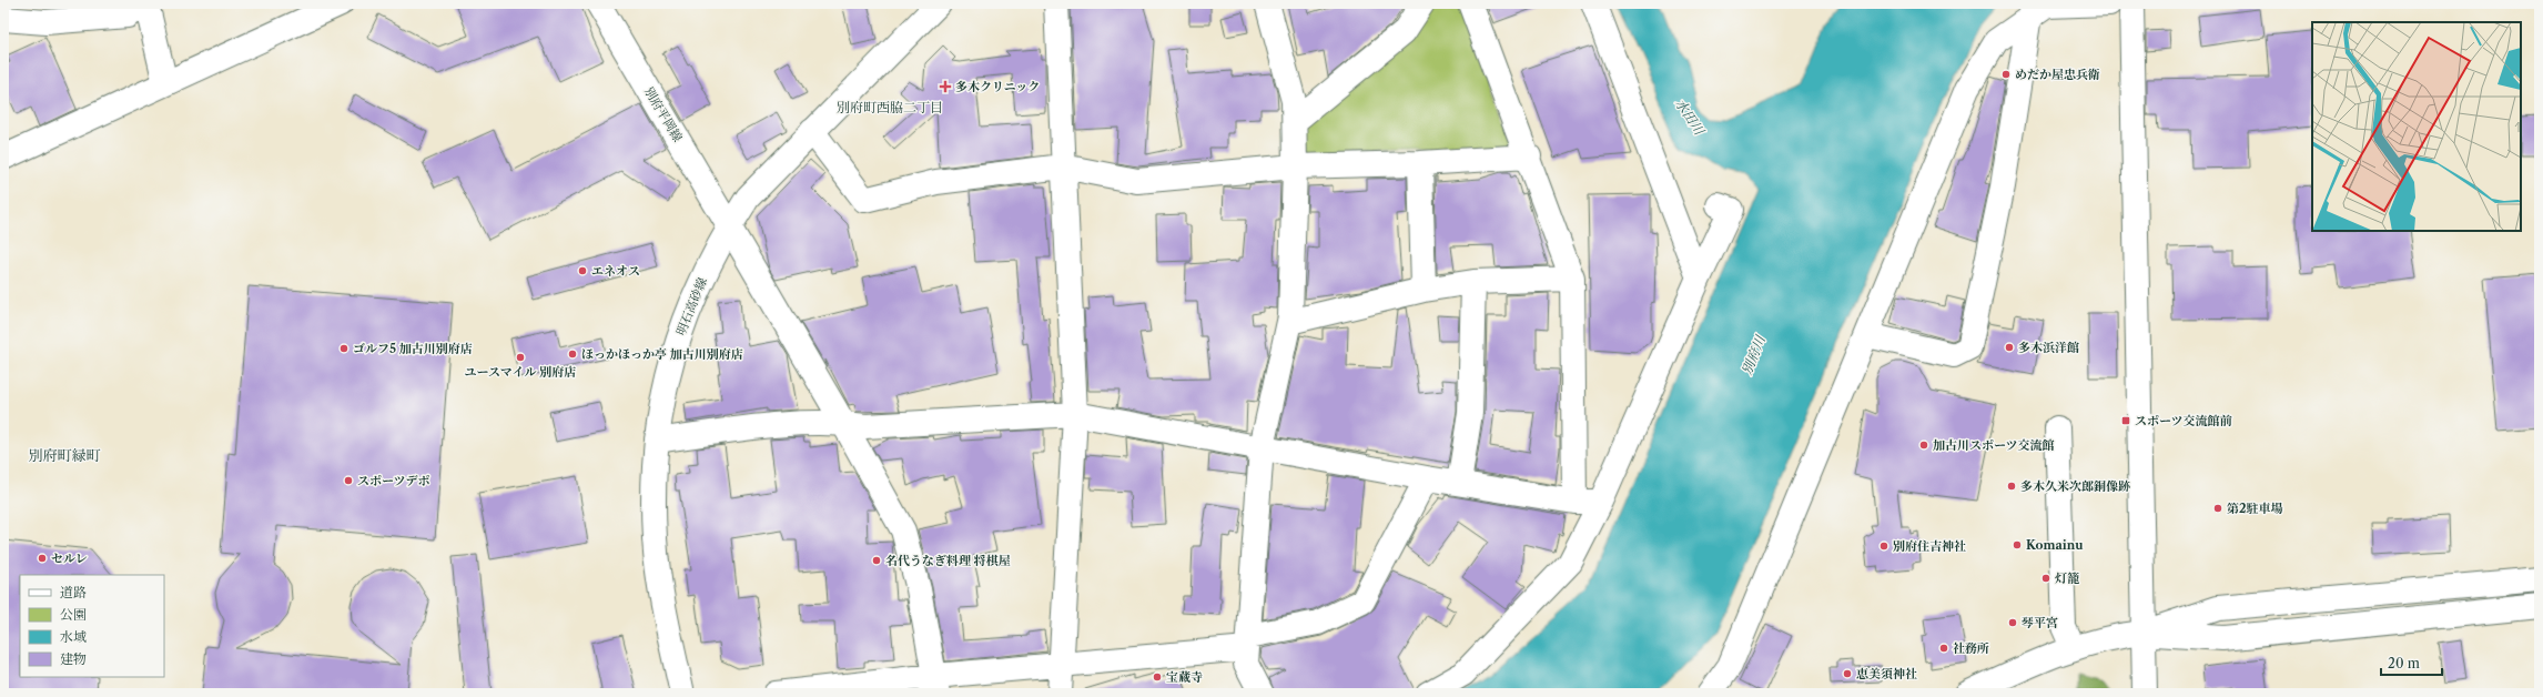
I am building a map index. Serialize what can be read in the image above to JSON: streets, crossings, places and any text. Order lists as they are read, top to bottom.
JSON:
{
  "streets": {
    "street": ["別府平岡線", "明石高砂線"]
  },
  "crossings": [
    ["別府平岡線", "明石高砂線"]
  ],
  "districts": ["別府町西脇二丁目", "別府町緑町"],
  "water": ["水田川", "別府川"],
  "places": {
    "other": [
      "めだか屋忠兵衛",
      "エネオス",
      "多木浜洋館",
      "ゴルフ5 加古川別府店",
      "ほっかほっか亭 加古川別府店",
      "ユースマイル 別府店",
      "加古川スポーツ交流館",
      "スポーツデポ",
      "多木久米次郎銅像跡",
      "第2駐車場",
      "Komainu",
      "別府住吉神社",
      "セルレ",
      "名代うなぎ料理 将棋屋",
      "灯籠",
      "琴平宮",
      "社務所",
      "恵美須神社",
      "宝蔵寺"
    ],
    "health": ["多木クリニック"],
    "transit": ["スポーツ交流館前"]
  },
  "legend": [
    "道路",
    "公園",
    "水域",
    "建物"
  ],
  "scale_bar": "20 m"
}
